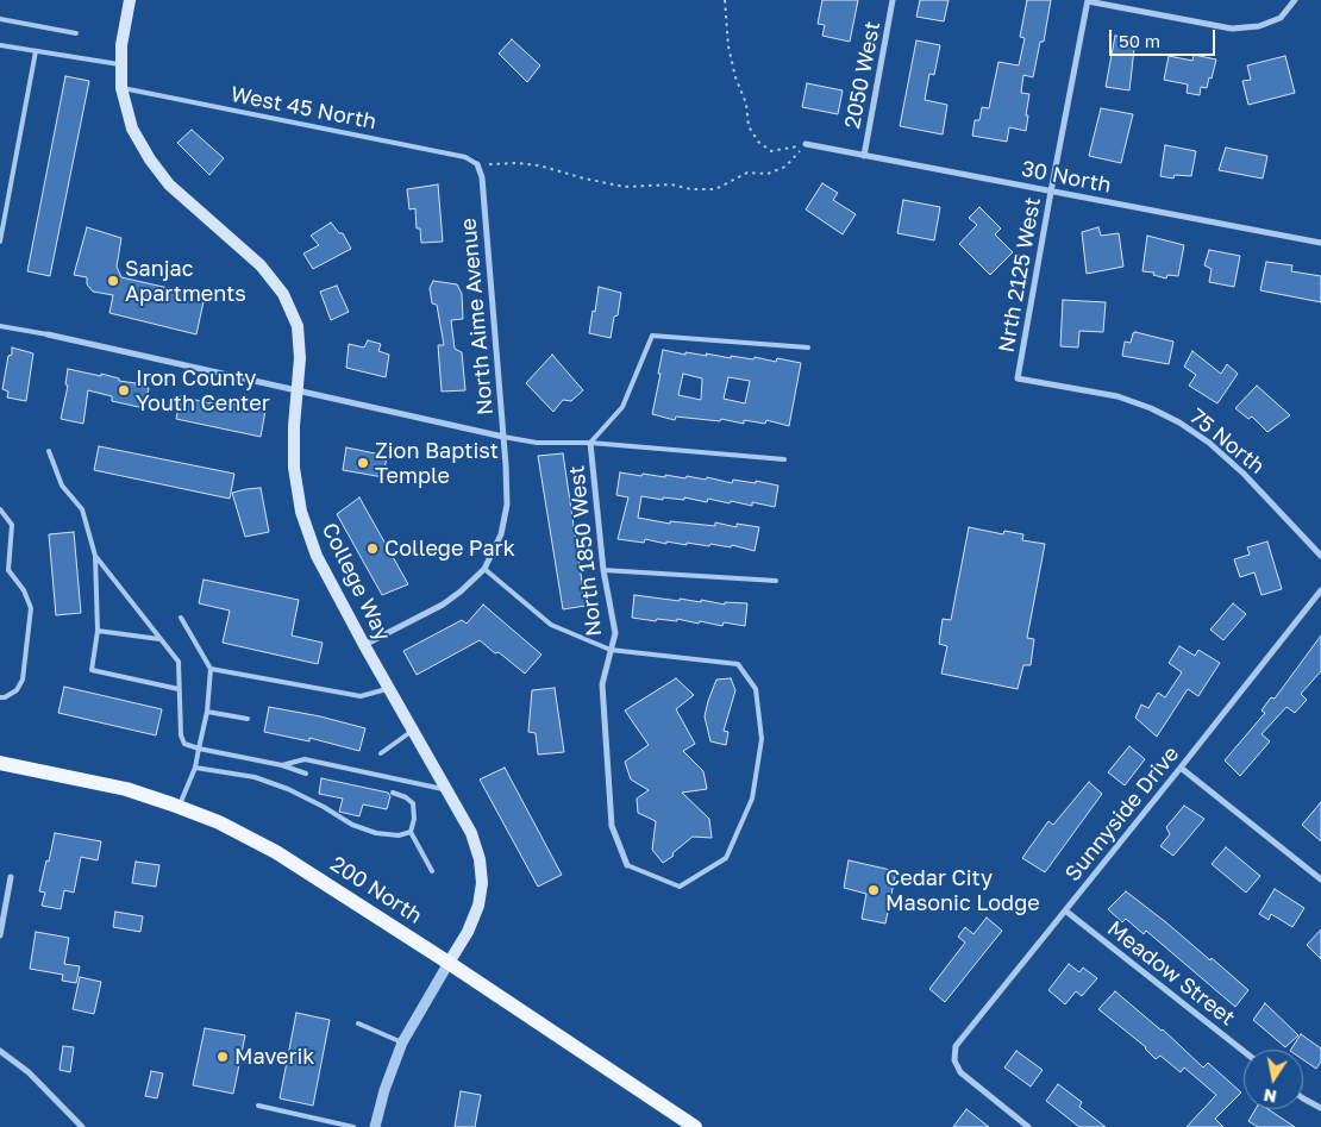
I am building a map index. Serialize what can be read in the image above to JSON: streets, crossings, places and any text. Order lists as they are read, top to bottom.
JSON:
{
  "streets": {
    "main road": ["College Way", "200 North"],
    "street": [
      "2050 West",
      "30 North",
      "Nrth 2125 West",
      "North Aime Avenue",
      "75 North",
      "North 1850 West",
      "Sunnyside Drive",
      "Meadow Street"
    ],
    "lane": ["West 45 North"]
  },
  "crossings": [
    ["2050 West", "30 North"],
    ["West 45 North", "North Aime Avenue"],
    ["West 45 North", "College Way"],
    ["30 North", "Nrth 2125 West"],
    ["Nrth 2125 West", "75 North"],
    ["North Aime Avenue", "College Way"],
    ["College Way", "200 North"],
    ["Sunnyside Drive", "Meadow Street"]
  ],
  "places": [
    "Sanjac Apartments",
    "Iron County Youth Center",
    "Zion Baptist Temple",
    "College Park",
    "Cedar City Masonic Lodge",
    "Maverik"
  ],
  "scale_bar": "50 m",
  "north": "bottom"
}
